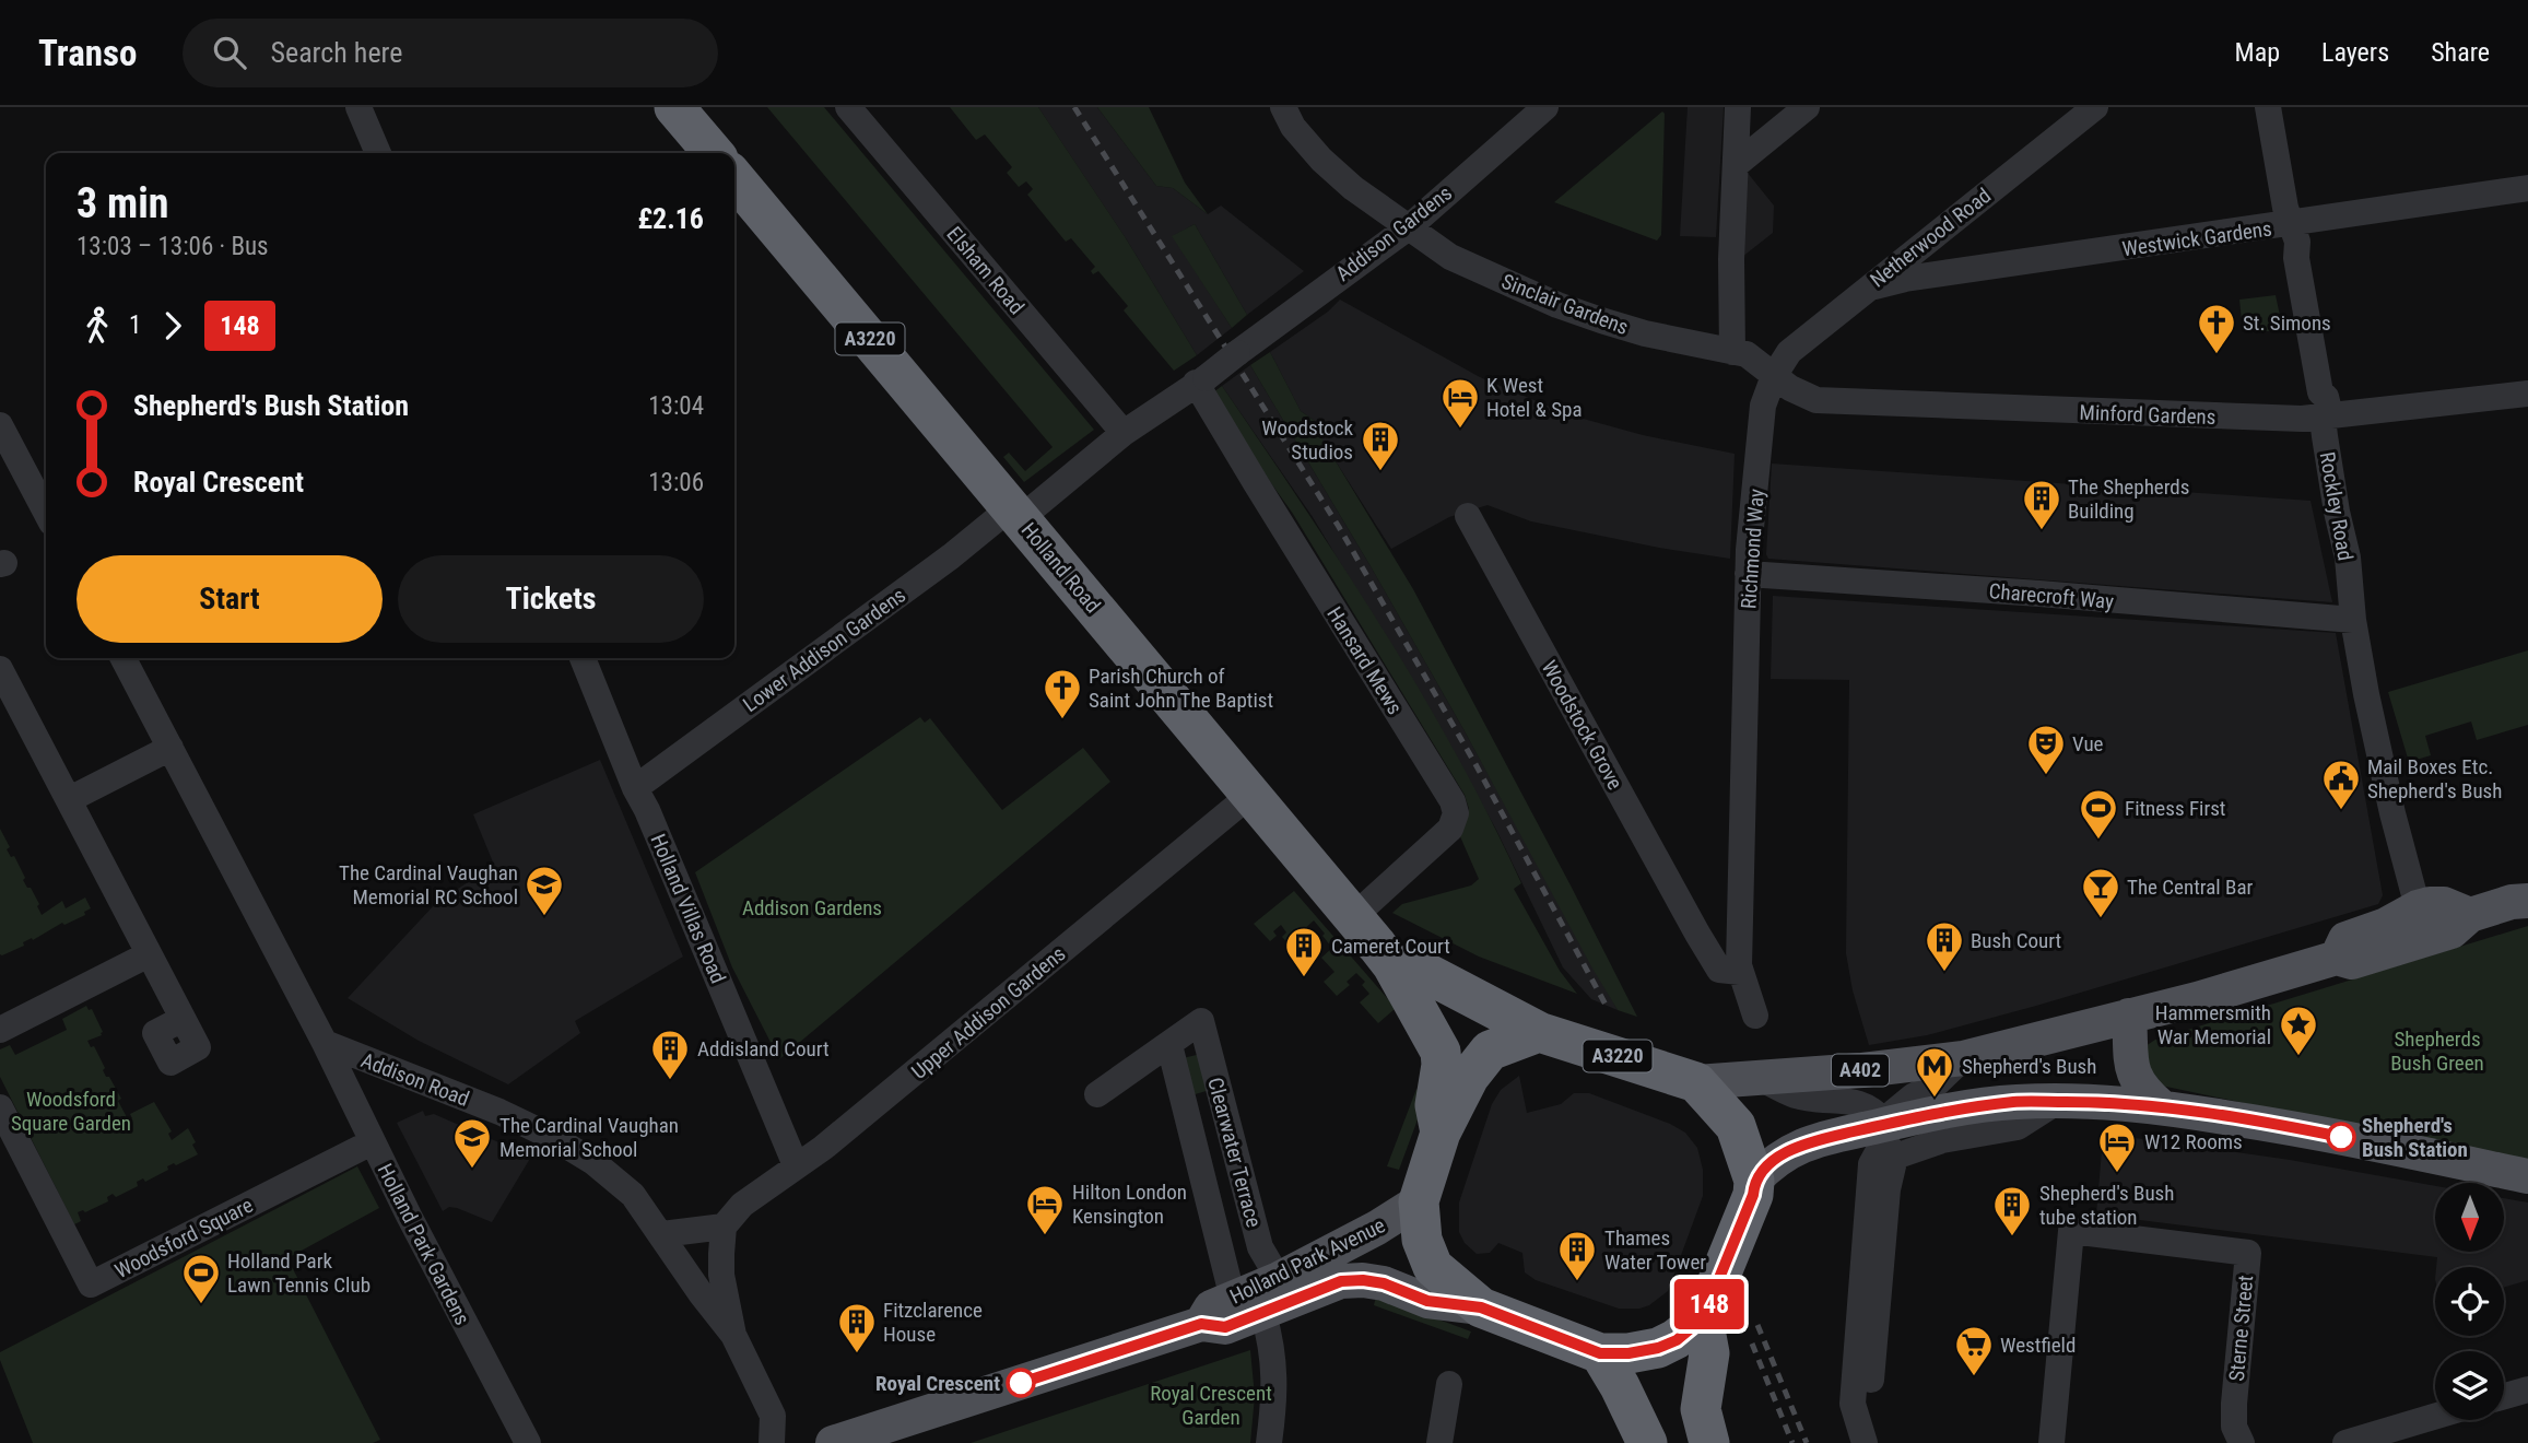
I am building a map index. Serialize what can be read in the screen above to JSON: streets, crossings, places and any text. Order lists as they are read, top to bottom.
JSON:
{
  "streets": {
    "highway": ["A3220", "Holland Road"],
    "main road": ["A402", "Holland Park Avenue"],
    "street": [
      "Addison Gardens",
      "Netherwood Road",
      "Westwick Gardens",
      "Elsham Road",
      "Sinclair Gardens",
      "Minford Gardens",
      "Rockley Road",
      "Richmond Way",
      "Charecroft Way",
      "Lower Addison Gardens",
      "Hansard Mews",
      "Woodstock Grove",
      "Holland Villas Road",
      "Upper Addison Gardens",
      "Addison Road",
      "Clearwater Terrace",
      "Woodsford Square",
      "Holland Park Gardens",
      "Sterne Street"
    ]
  },
  "crossings": [
    ["Addison Gardens", "Sinclair Gardens"],
    ["Addison Gardens", "Lower Addison Gardens"],
    ["Netherwood Road", "Westwick Gardens"],
    ["Netherwood Road", "Minford Gardens"],
    ["Netherwood Road", "Richmond Way"],
    ["Westwick Gardens", "Rockley Road"],
    ["Elsham Road", "Lower Addison Gardens"],
    ["A3220", "Holland Road"],
    ["A3220", "A402"],
    ["A3220", "Holland Park Avenue"],
    ["Minford Gardens", "Rockley Road"],
    ["Minford Gardens", "Richmond Way"],
    ["Rockley Road", "Charecroft Way"],
    ["Richmond Way", "Charecroft Way"],
    ["Richmond Way", "Woodstock Grove"],
    ["Holland Road", "Lower Addison Gardens"],
    ["Holland Road", "Hansard Mews"],
    ["Holland Road", "Upper Addison Gardens"],
    ["Lower Addison Gardens", "Hansard Mews"],
    ["Lower Addison Gardens", "Holland Villas Road"],
    ["Holland Villas Road", "Upper Addison Gardens"],
    ["Addison Road", "Holland Park Gardens"],
    ["Clearwater Terrace", "Holland Park Avenue"],
    ["Woodsford Square", "Holland Park Gardens"]
  ],
  "parks": [
    "Addison Gardens",
    "Shepherds Bush Green",
    "Woodsford Square Garden",
    "Royal Crescent Garden"
  ],
  "places": {
    "church": ["St. Simons", "Parish Church of Saint John The Baptist"],
    "hotel": ["K West Hotel & Spa", "W12 Rooms", "Hilton London Kensington"],
    "building": [
      "Woodstock Studios",
      "The Shepherds Building",
      "Bush Court",
      "Cameret Court",
      "Addisland Court",
      "Shepherd's Bush tube station",
      "Thames Water Tower",
      "Fitzclarence House"
    ],
    "theatre": ["Vue"],
    "public building": ["Mail Boxes Etc. Shepherd's Bush"],
    "sports": ["Fitness First", "Holland Park Lawn Tennis Club"],
    "school or university": ["The Cardinal Vaughan Memorial RC School", "The Cardinal Vaughan Memorial School"],
    "bar": ["The Central Bar"],
    "place": ["Hammersmith War Memorial"],
    "metro station": ["Shepherd's Bush"],
    "other": ["Shepherd's Bush Station", "Royal Crescent"],
    "supermarket": ["Westfield"]
  },
  "lines": ["bus line 148"],
  "north": "bottom",
  "page": {
    "header": "Transo",
    "search": "Search here",
    "nav": ["Map", "Layers", "Share"],
    "on_map": "148",
    "heading": ["3 min", "13:03 – 13:06 · Bus", "£2.16"],
    "legs": ["1", "148"],
    "list": [
      {
        "name": "Shepherd's Bush Station",
        "value": "13:04"
      },
      {
        "name": "Royal Crescent",
        "value": "13:06"
      }
    ],
    "buttons": ["Start", "Tickets"]
  }
}
